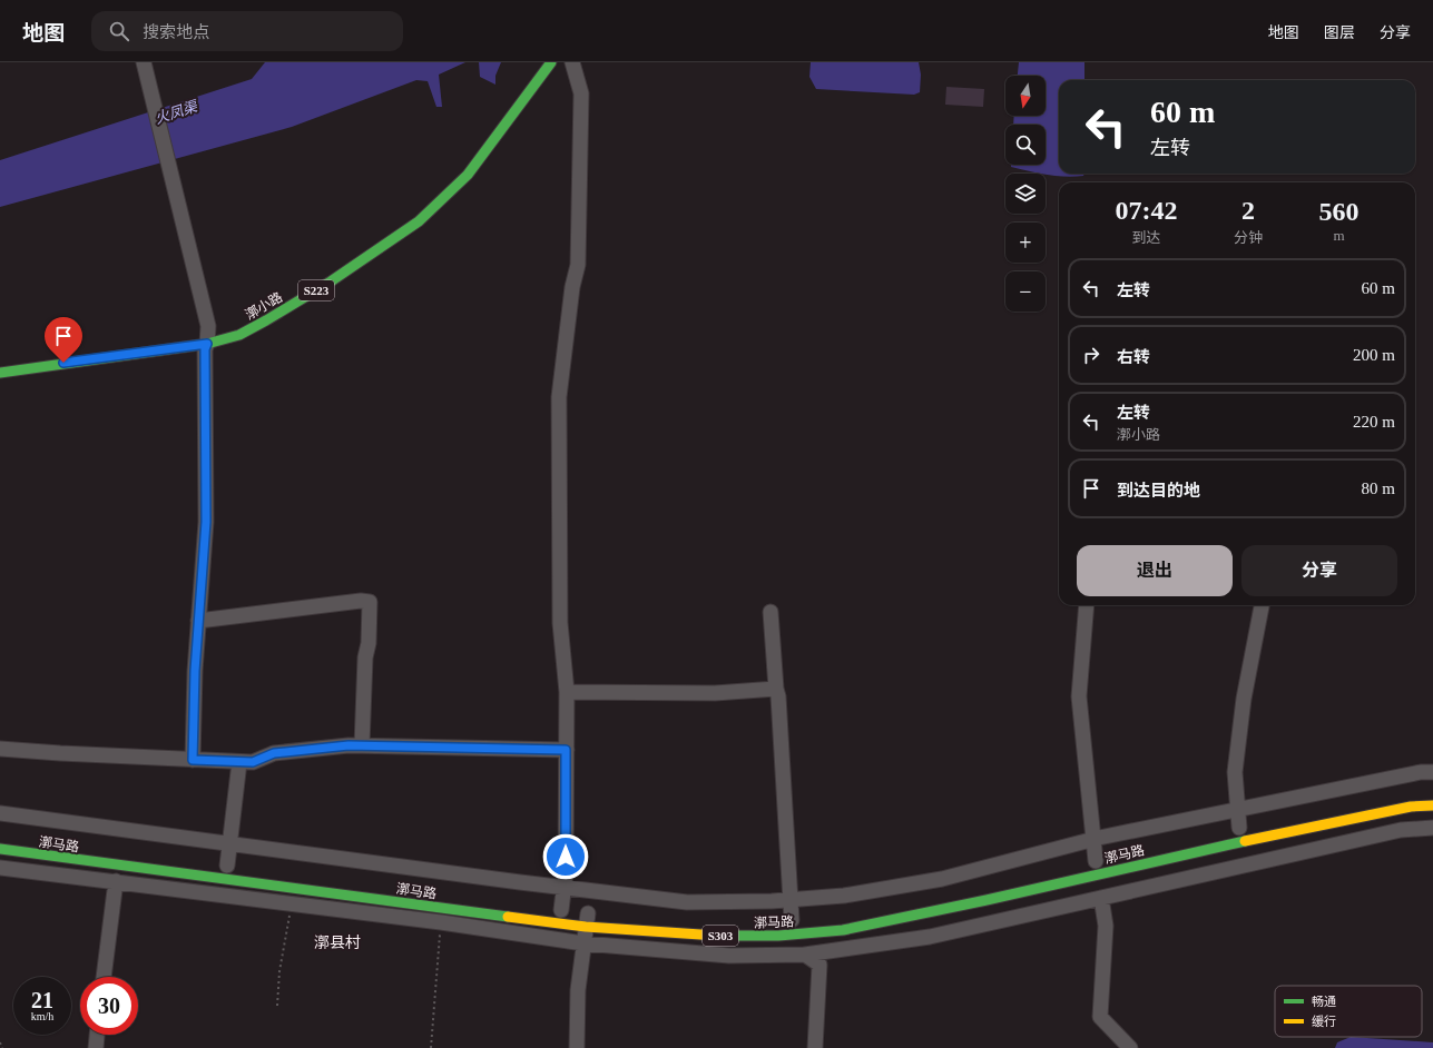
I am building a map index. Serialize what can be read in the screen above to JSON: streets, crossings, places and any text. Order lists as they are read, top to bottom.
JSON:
{
  "streets": {
    "main road": [
      "S223",
      "漷小路",
      "漷马路",
      "S303"
    ]
  },
  "districts": ["漷县村"],
  "water": ["火凤渠"],
  "legend": ["畅通", "缓行"],
  "north": "bottom",
  "page": {
    "header": "地图",
    "search": "搜索地点",
    "nav": ["地图", "图层", "分享"],
    "map_buttons": ["+", "−"],
    "turn": ["60 m", "左转"],
    "eta": [
      "07:42",
      "到达",
      "2",
      "分钟",
      "560",
      "m"
    ],
    "list": [
      {
        "name": "左转",
        "value": "60 m"
      },
      {
        "name": "右转",
        "value": "200 m"
      },
      {
        "name": "左转",
        "note": "漷小路",
        "value": "220 m"
      },
      {
        "name": "到达目的地",
        "value": "80 m"
      }
    ],
    "buttons": ["退出", "分享"],
    "speed": "21 km/h",
    "limit": "30"
  }
}
